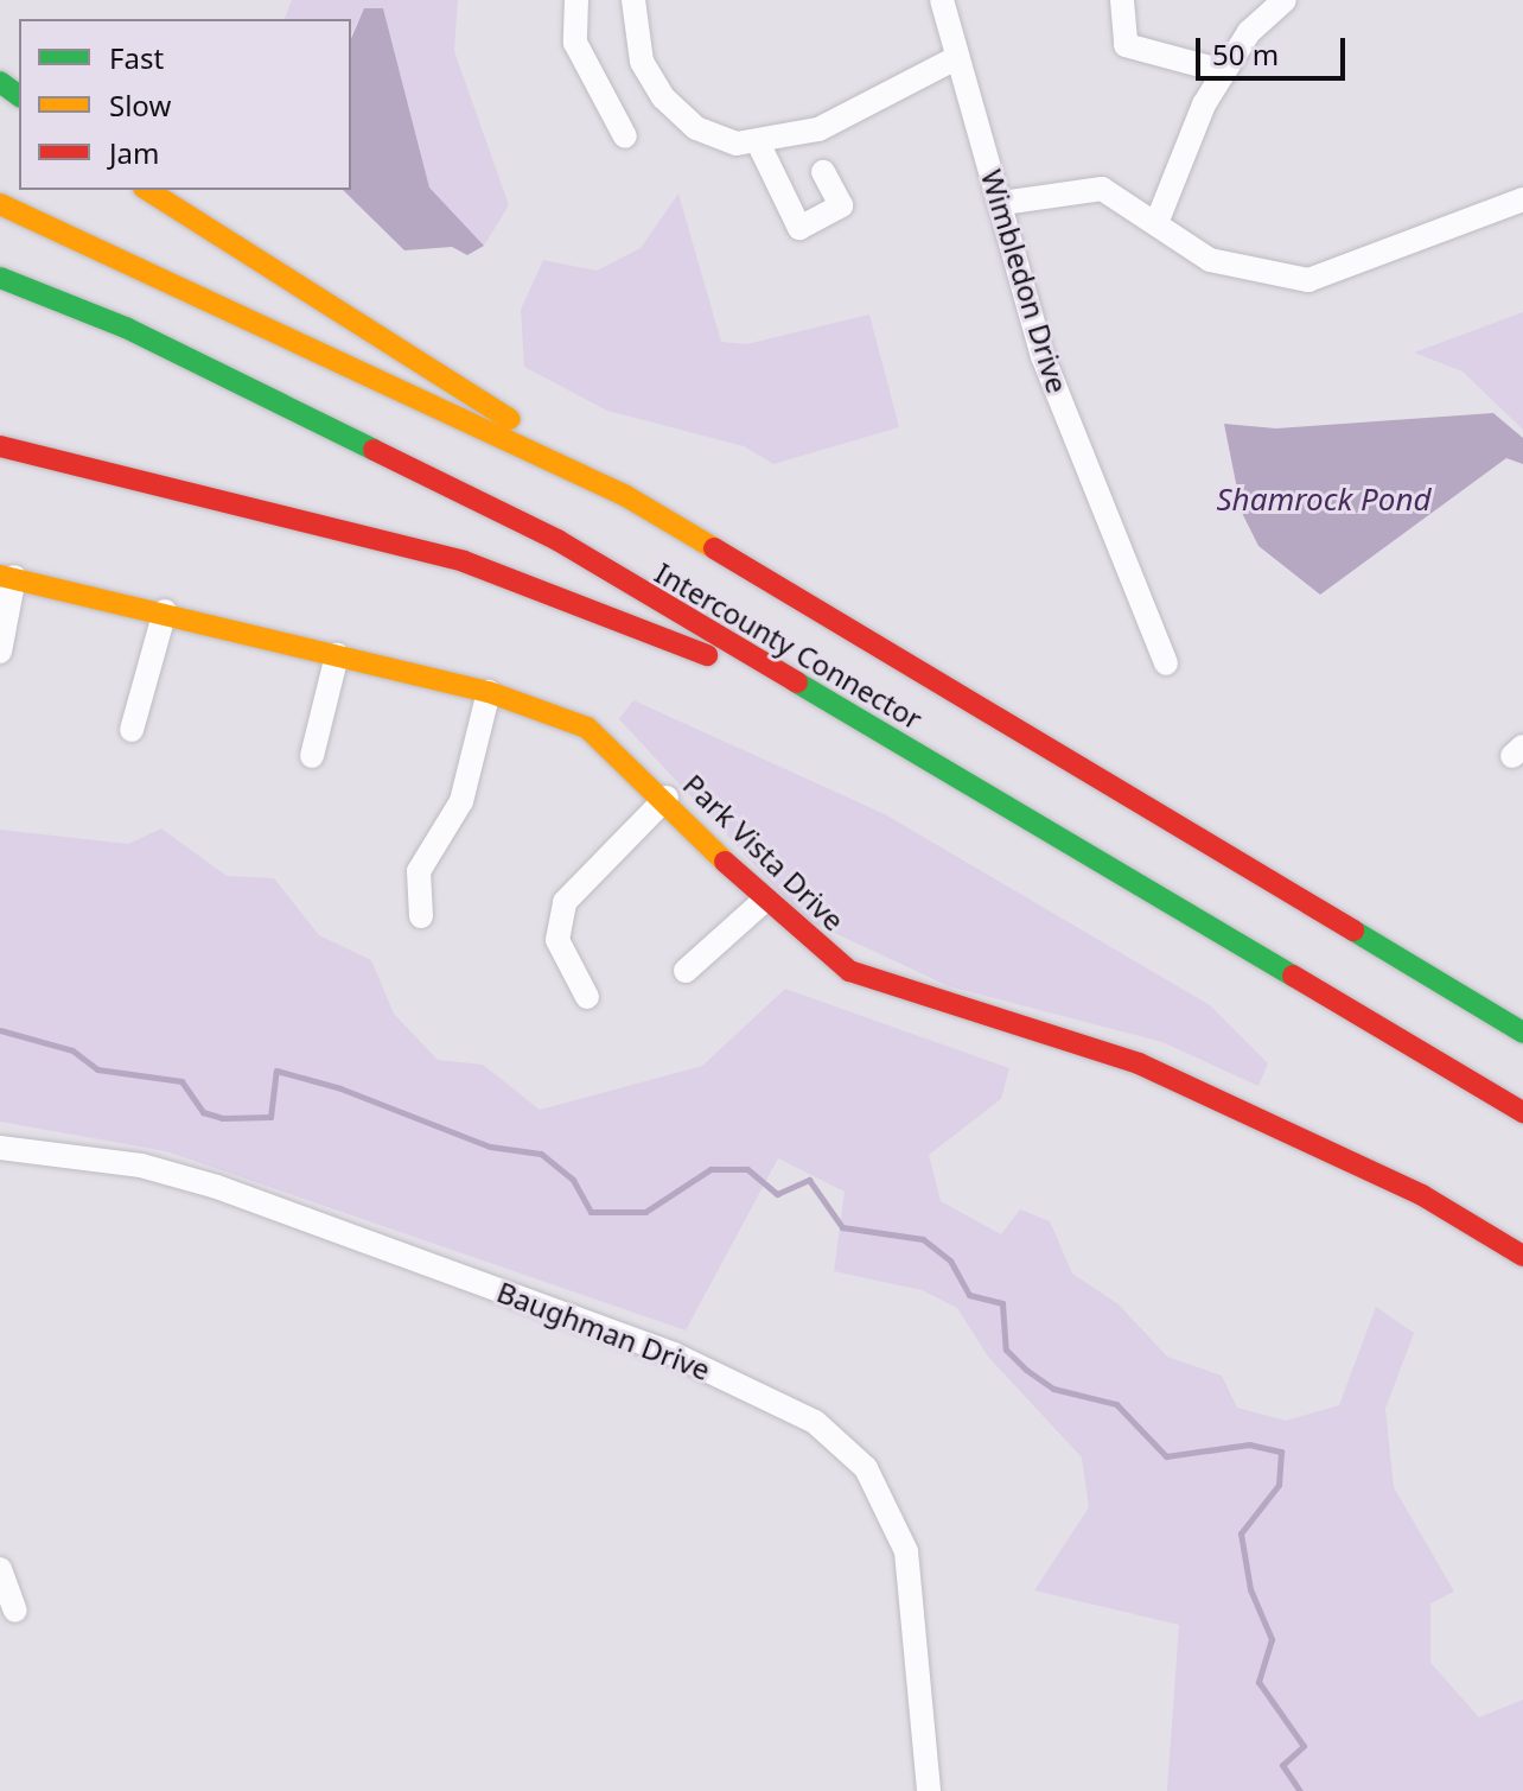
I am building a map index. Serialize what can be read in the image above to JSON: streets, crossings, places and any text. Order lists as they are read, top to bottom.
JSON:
{
  "streets": {
    "main road": ["Intercounty Connector", "Park Vista Drive"],
    "street": ["Wimbledon Drive", "Baughman Drive"]
  },
  "water": ["Shamrock Pond"],
  "legend": ["Fast", "Slow", "Jam"],
  "scale_bar": "50 m"
}
